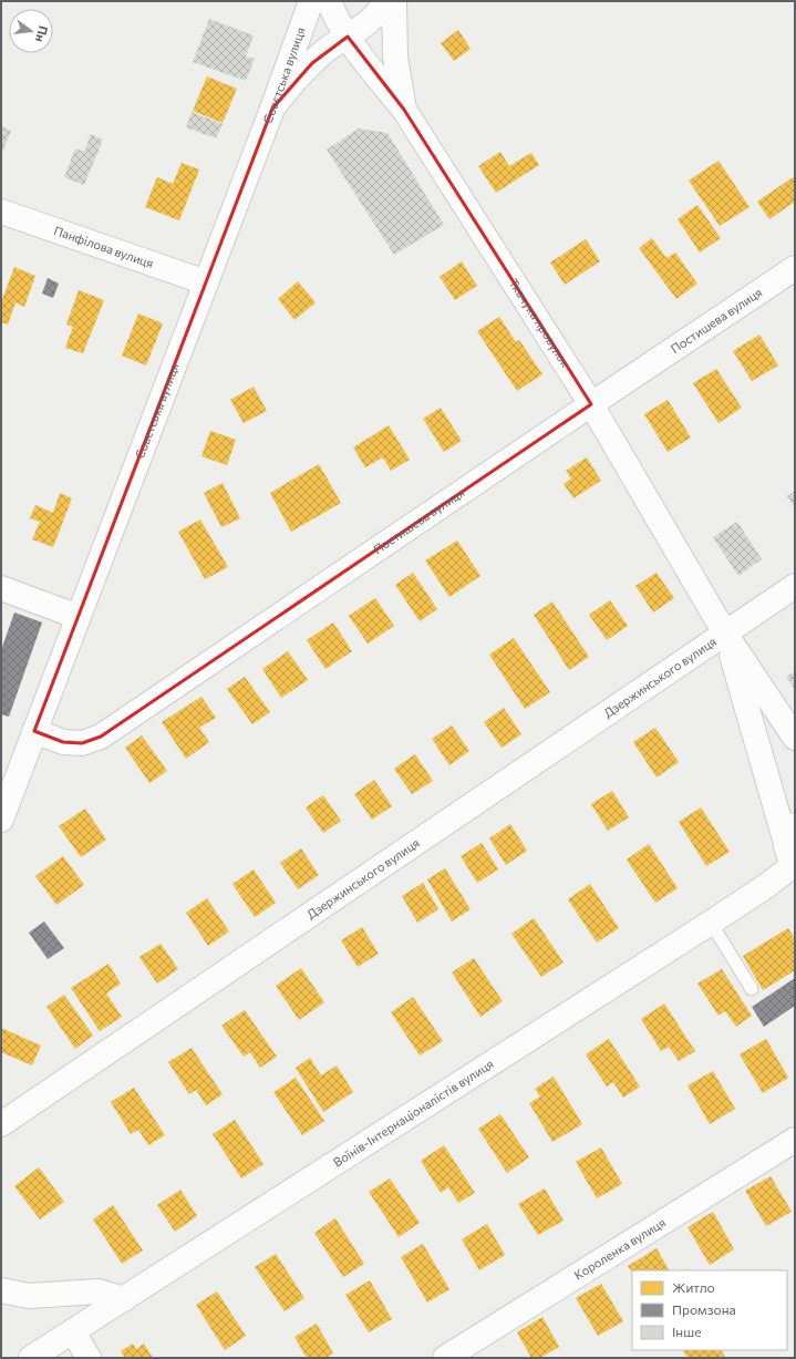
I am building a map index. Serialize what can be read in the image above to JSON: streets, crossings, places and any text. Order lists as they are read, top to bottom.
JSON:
{
  "streets": {
    "street": [
      "Совєтська вулиця",
      "Панфілова вулиця",
      "Постишева вулиця",
      "Ткачука провулок",
      "Дзержинського вулиця",
      "Воїнів-Інтернаціоналістів вулиця",
      "Короленка вулиця"
    ]
  },
  "crossings": [
    ["Совєтська вулиця", "Панфілова вулиця"],
    ["Совєтська вулиця", "Постишева вулиця"],
    ["Постишева вулиця", "Ткачука провулок"],
    ["Ткачука провулок", "Дзержинського вулиця"]
  ],
  "legend": ["Житло", "Промзона", "Інше"],
  "north": "right"
}
